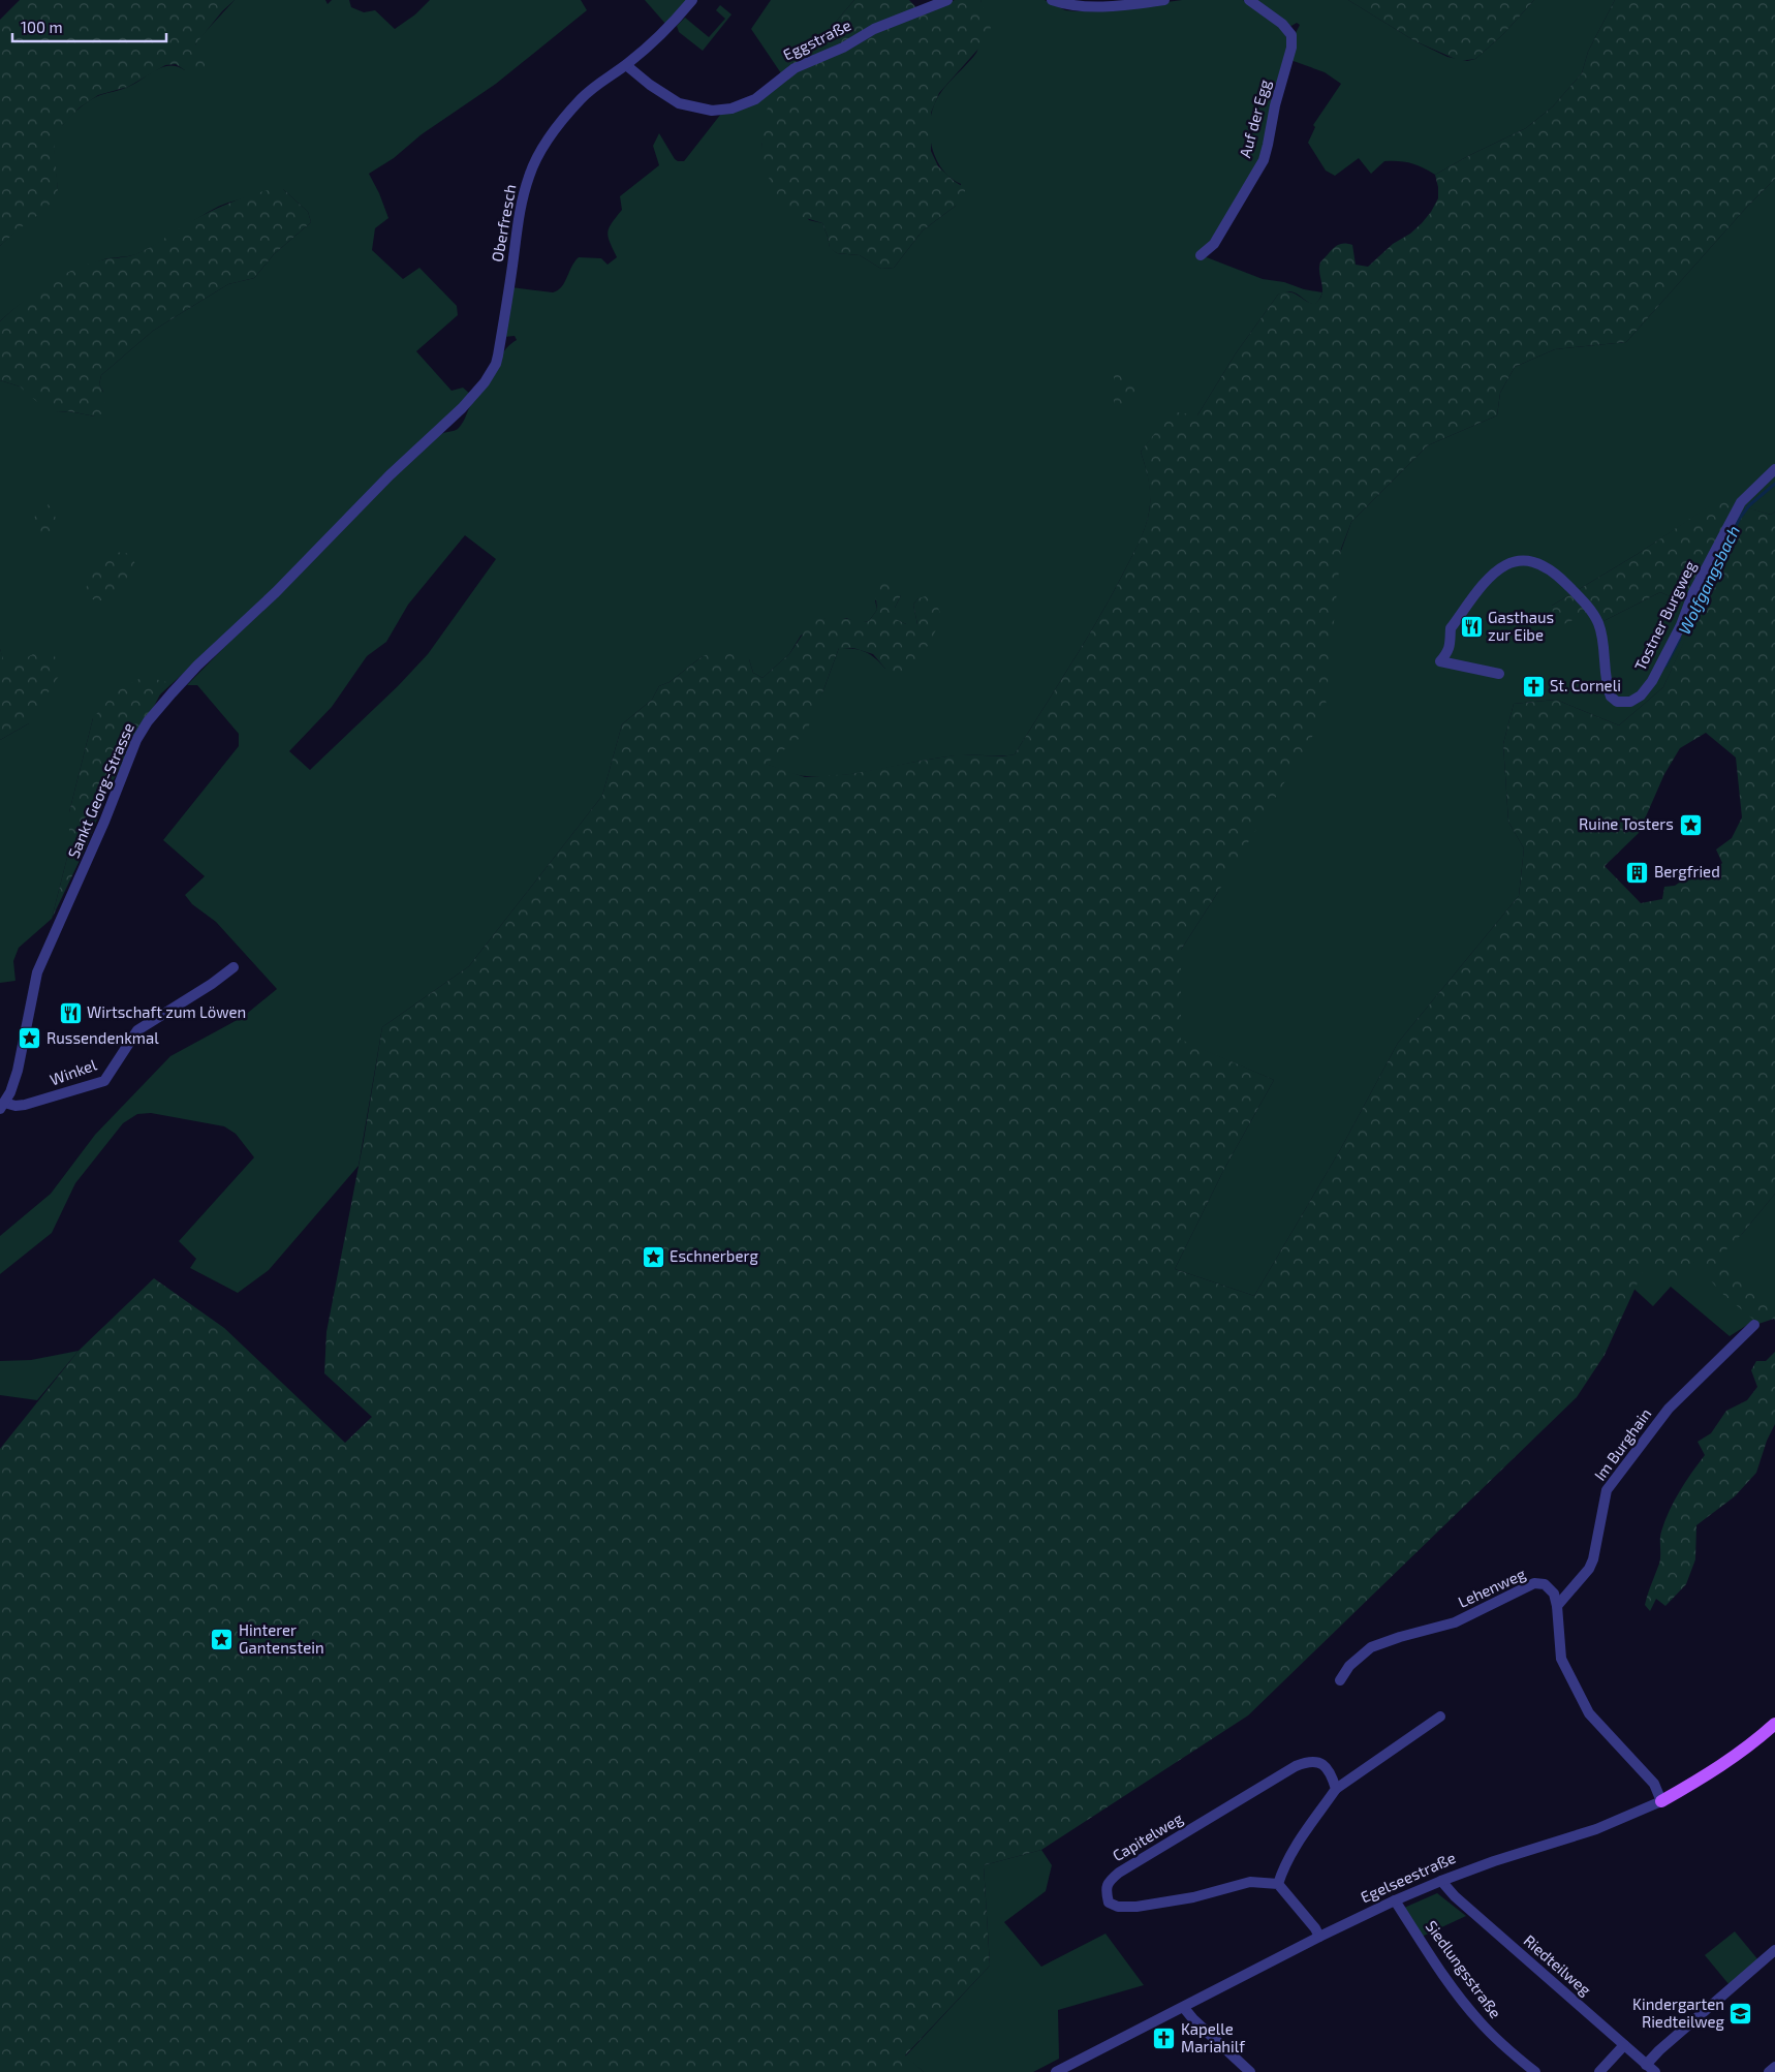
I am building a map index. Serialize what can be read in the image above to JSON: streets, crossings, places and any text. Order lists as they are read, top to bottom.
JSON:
{
  "streets": {
    "main road": ["Egelseestraße"],
    "street": [
      "Eggstraße",
      "Auf der Egg",
      "Oberfresch",
      "Tostner Burgweg",
      "Sankt Georg-Strasse",
      "Winkel",
      "Im Burghain",
      "Lehenweg",
      "Capitelweg",
      "Riedteilweg",
      "Siedlungsstraße"
    ]
  },
  "crossings": [
    ["Eggstraße", "Oberfresch"],
    ["Oberfresch", "Sankt Georg-Strasse"],
    ["Sankt Georg-Strasse", "Winkel"],
    ["Im Burghain", "Lehenweg"],
    ["Lehenweg", "Egelseestraße"],
    ["Egelseestraße", "Riedteilweg"],
    ["Egelseestraße", "Siedlungsstraße"]
  ],
  "water": ["Wolfgangsbach"],
  "places": {
    "restaurant": ["Gasthaus zur Eibe", "Wirtschaft zum Löwen"],
    "church": ["St. Corneli", "Kapelle Mariahilf"],
    "place": [
      "Ruine Tosters",
      "Russendenkmal",
      "Eschnerberg",
      "Hinterer Gantenstein"
    ],
    "building": ["Bergfried"],
    "school or university": ["Kindergarten Riedteilweg"]
  },
  "scale_bar": "100 m"
}
